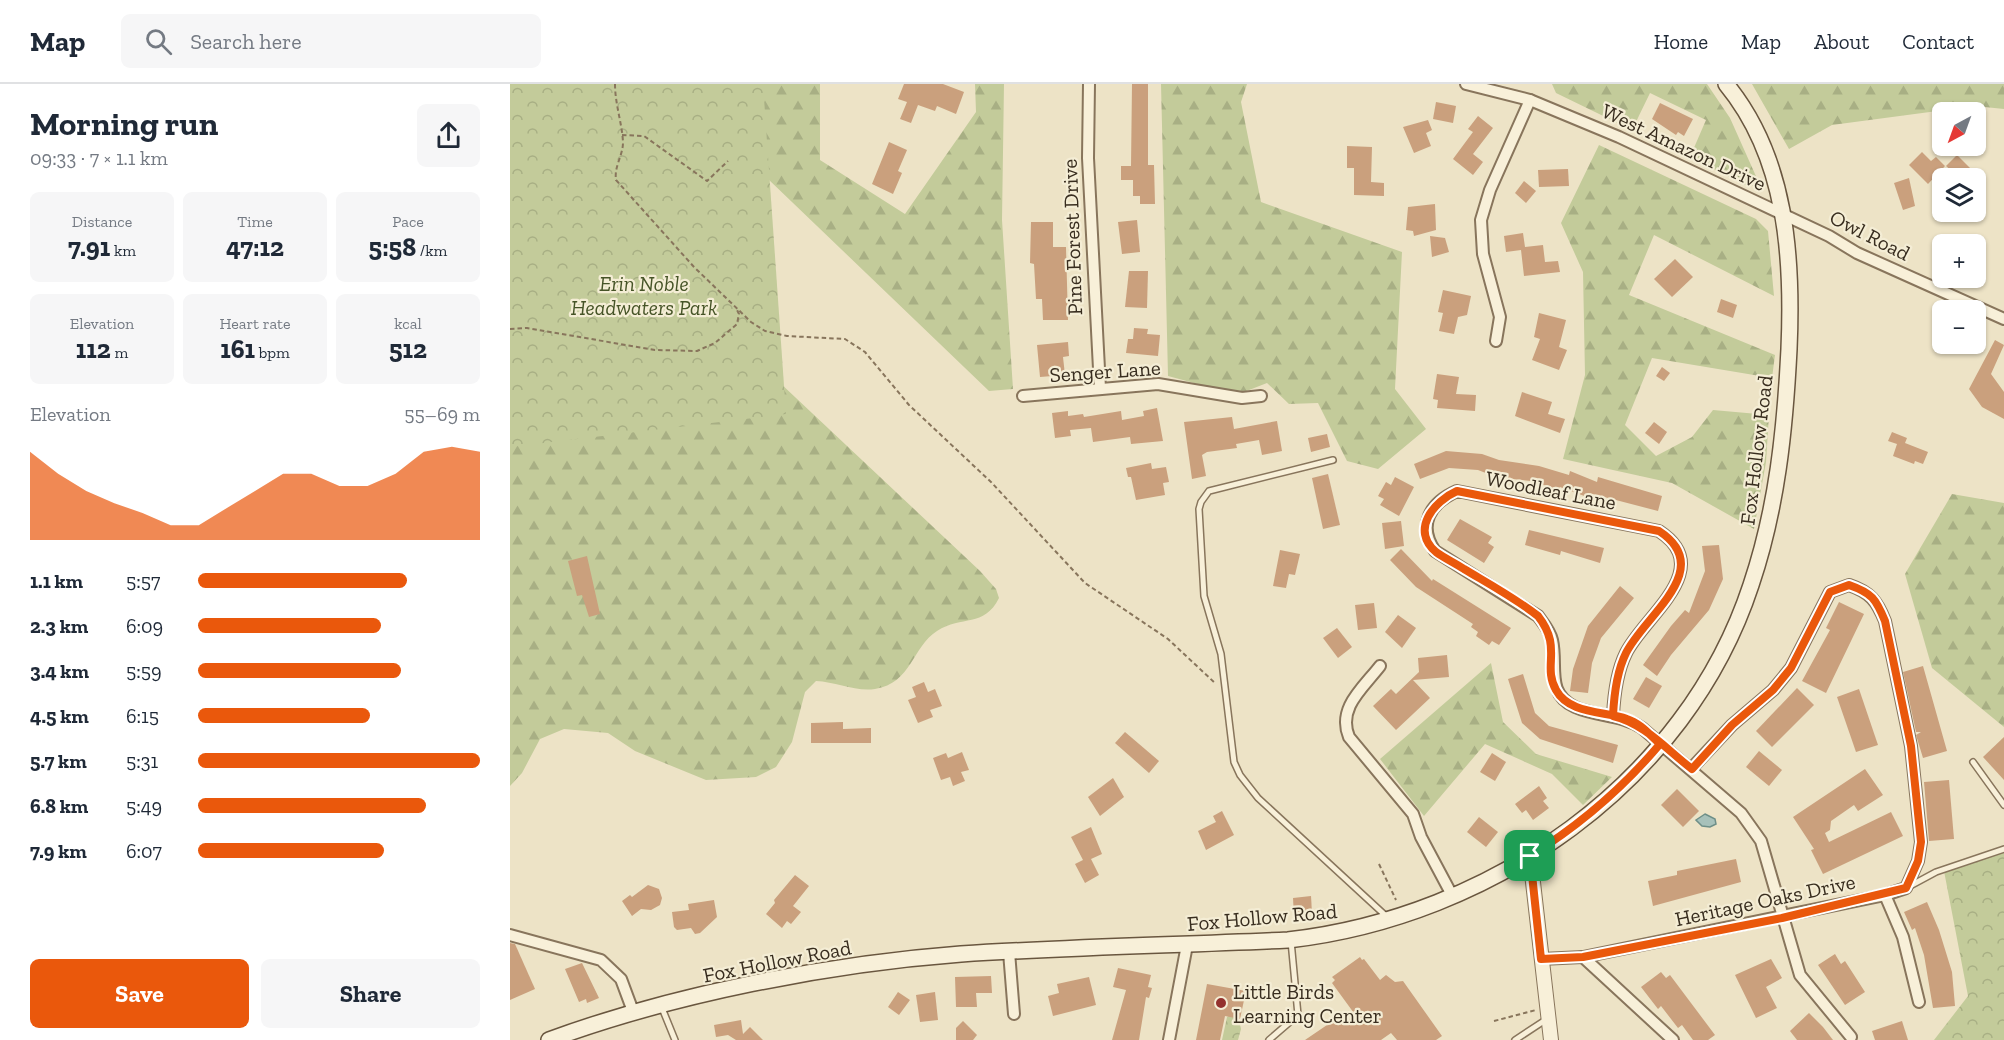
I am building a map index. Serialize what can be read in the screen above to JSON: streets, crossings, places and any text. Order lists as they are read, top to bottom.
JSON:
{
  "streets": {
    "main road": ["Fox Hollow Road"],
    "street": [
      "West Amazon Drive",
      "Owl Road",
      "Pine Forest Drive",
      "Senger Lane",
      "Woodleaf Lane",
      "Heritage Oaks Drive"
    ]
  },
  "crossings": [
    ["West Amazon Drive", "Owl Road"],
    ["West Amazon Drive", "Fox Hollow Road"],
    ["Owl Road", "Fox Hollow Road"],
    ["Pine Forest Drive", "Senger Lane"],
    ["Fox Hollow Road", "Woodleaf Lane"],
    ["Woodleaf Lane", "Heritage Oaks Drive"]
  ],
  "parks": ["Erin Noble Headwaters Park"],
  "places": ["Little Birds Learning Center"],
  "north": "bottom left",
  "page": {
    "header": "Map",
    "search": "Search here",
    "nav": [
      "Home",
      "Map",
      "About",
      "Contact"
    ],
    "heading": ["Morning run", "09:33 · 7 × 1.1 km"],
    "map_buttons": ["+", "−"],
    "stats": [
      ["Distance", "7.91 km"],
      ["Time", "47:12"],
      ["Pace", "5:58 /km"],
      ["Elevation", "112 m"],
      ["Heart rate", "161 bpm"],
      ["kcal", "512"]
    ],
    "chart": ["Elevation", "55–69 m"],
    "list": [
      {
        "name": "1.1 km",
        "note": "5:57"
      },
      {
        "name": "2.3 km",
        "note": "6:09"
      },
      {
        "name": "3.4 km",
        "note": "5:59"
      },
      {
        "name": "4.5 km",
        "note": "6:15"
      },
      {
        "name": "5.7 km",
        "note": "5:31"
      },
      {
        "name": "6.8 km",
        "note": "5:49"
      },
      {
        "name": "7.9 km",
        "note": "6:07"
      }
    ],
    "buttons": ["Save", "Share"]
  }
}
